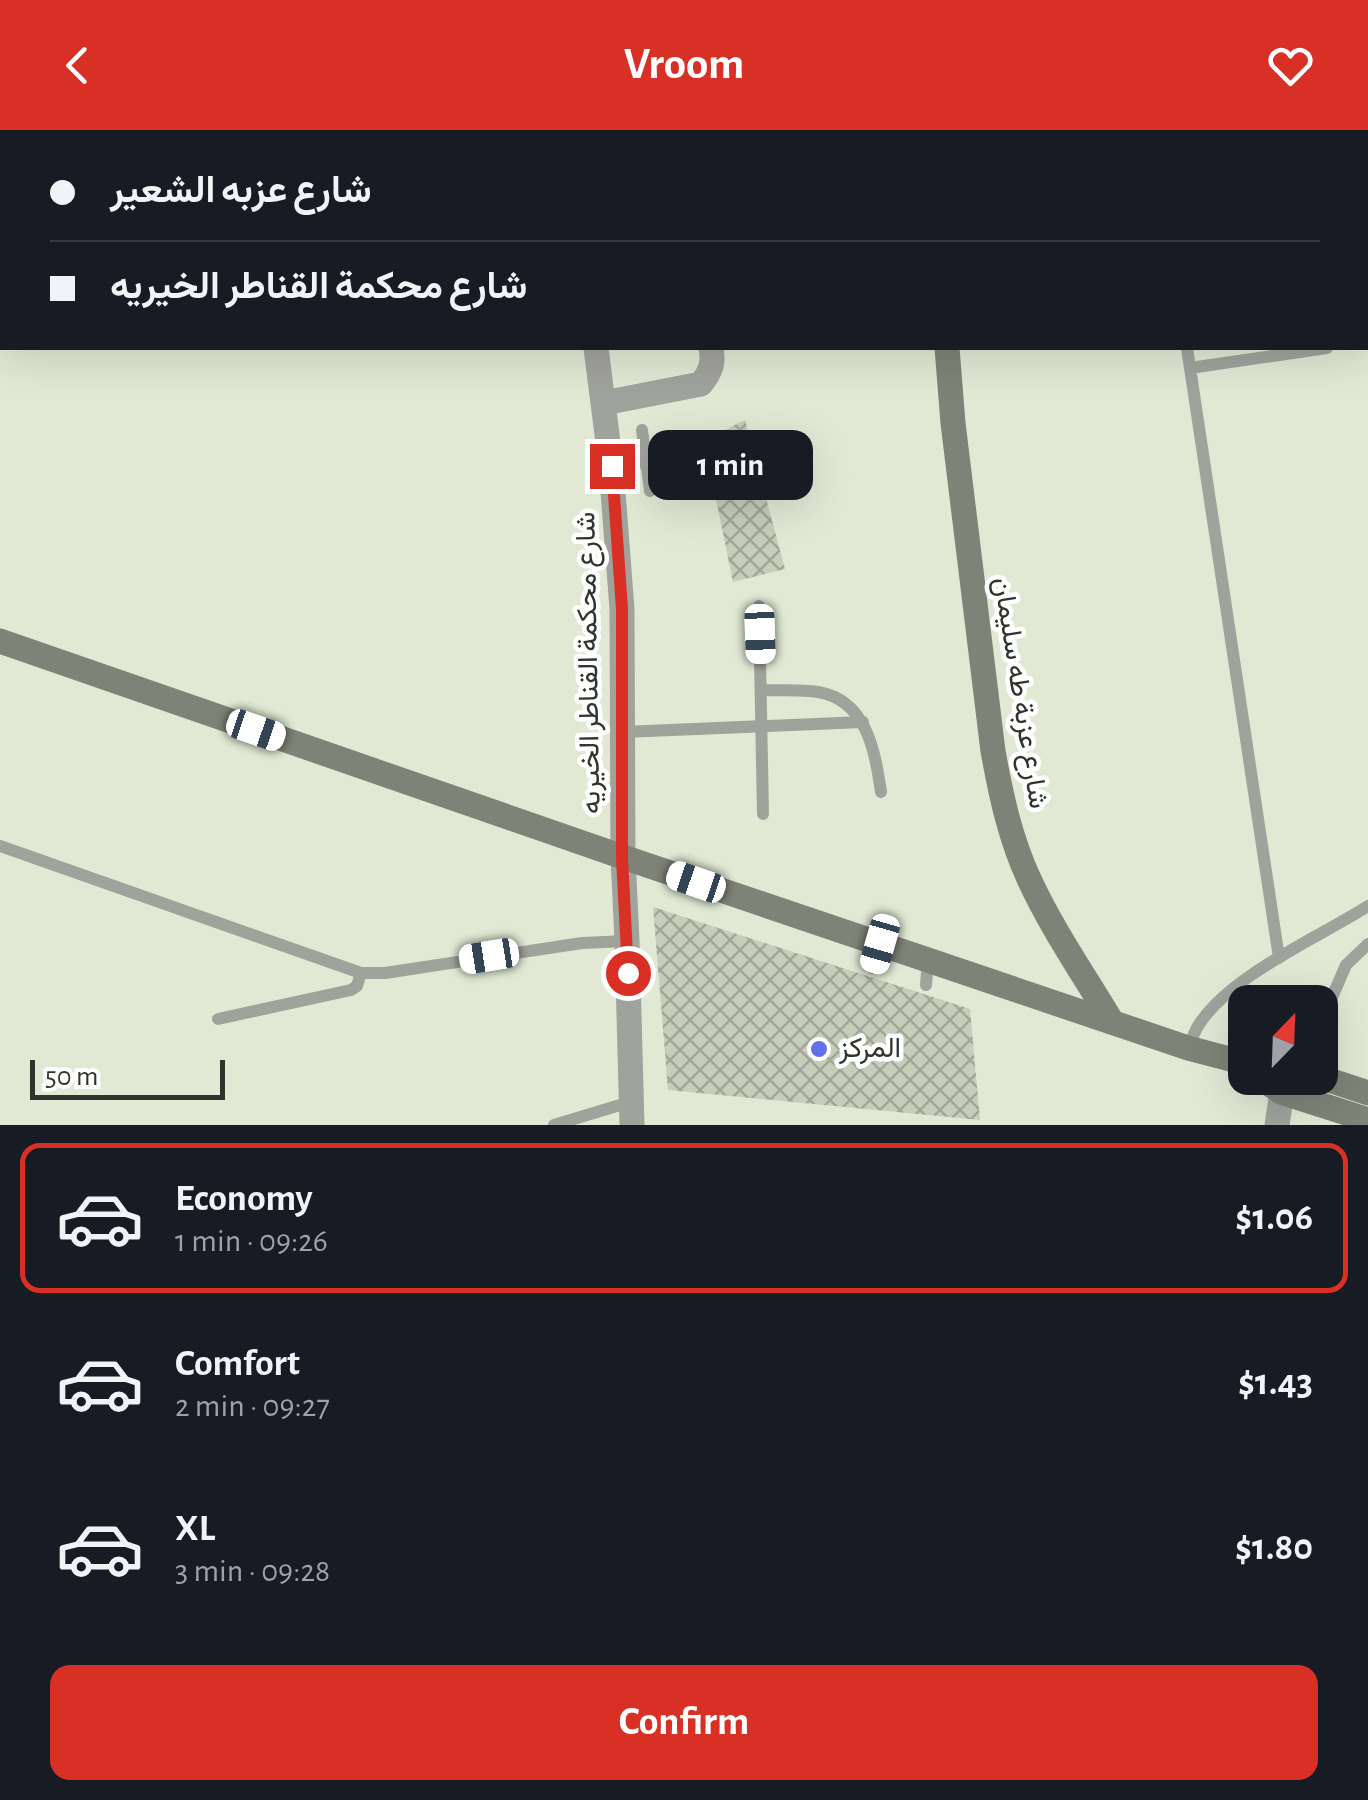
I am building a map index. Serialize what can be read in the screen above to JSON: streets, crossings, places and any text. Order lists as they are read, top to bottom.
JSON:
{
  "streets": {
    "main road": ["شارع عزبة طه سليمان"],
    "street": ["شارع محكمة القناطر الخيريه"]
  },
  "places": ["المركز"],
  "scale_bar": "50 m",
  "north": "top right",
  "page": {
    "header": "Vroom",
    "banner": ["شارع عزبه الشعير", "شارع محكمة القناطر الخيريه"],
    "bubble": "1 min",
    "scale": "50 m",
    "list": [
      {
        "name": "Economy",
        "note": "1 min · 09:26",
        "value": "$1.06"
      },
      {
        "name": "Comfort",
        "note": "2 min · 09:27",
        "value": "$1.43"
      },
      {
        "name": "XL",
        "note": "3 min · 09:28",
        "value": "$1.80"
      }
    ],
    "buttons": "Confirm"
  }
}
